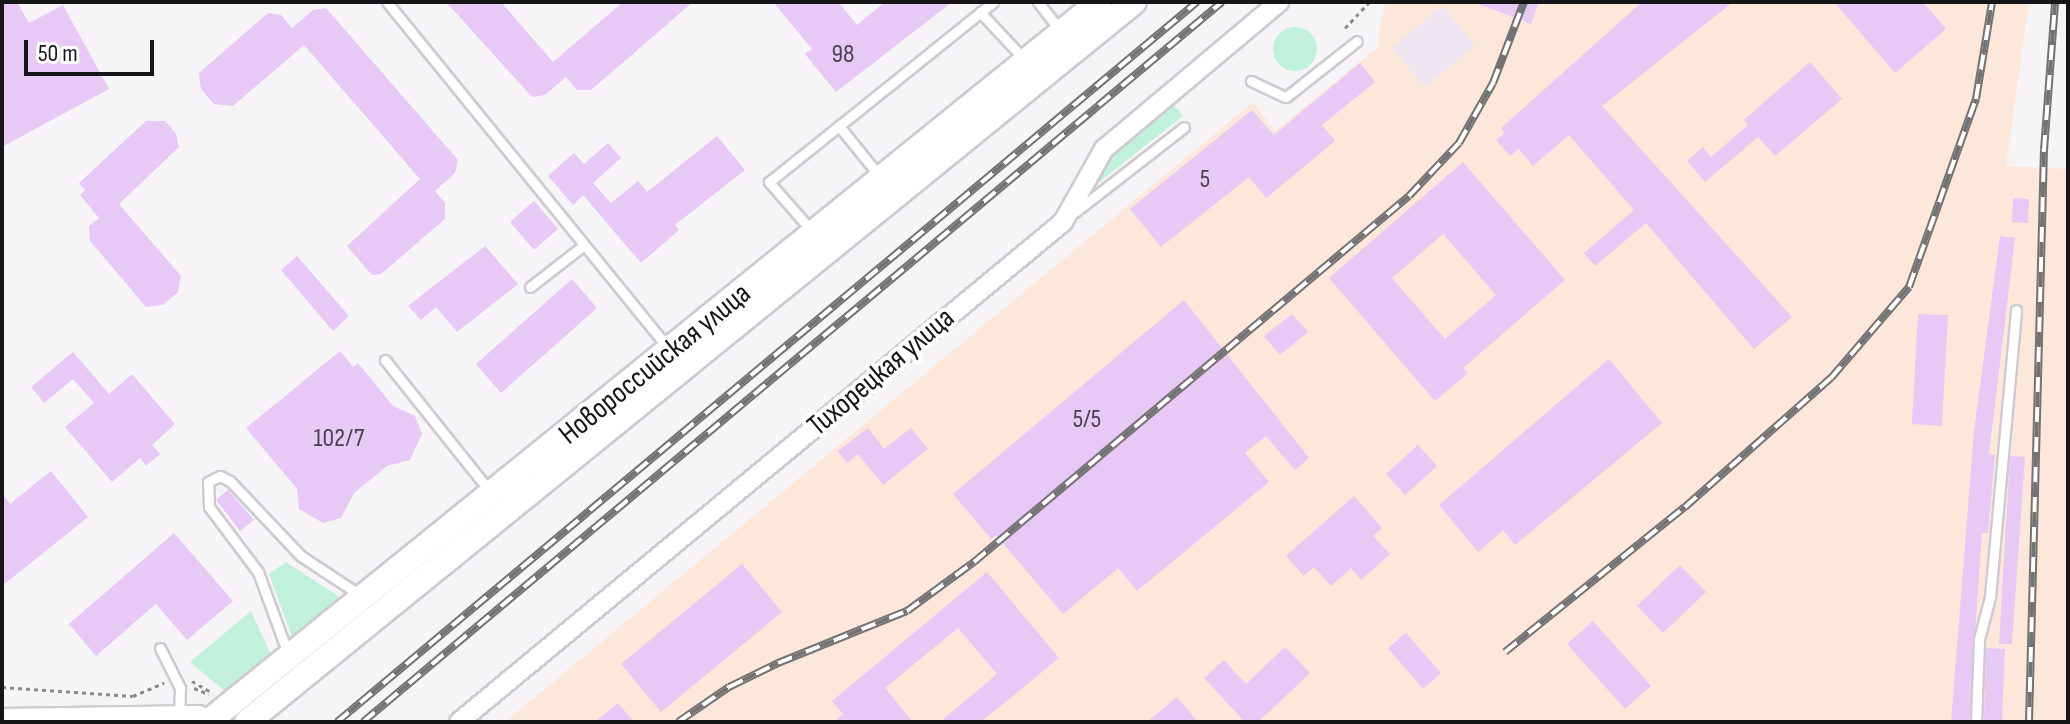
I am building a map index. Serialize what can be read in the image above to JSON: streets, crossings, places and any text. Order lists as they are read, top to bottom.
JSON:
{
  "streets": {
    "main road": ["Новороссийская улица"],
    "street": ["Тихорецкая улица"]
  },
  "house_numbers": [
    "98",
    "5",
    "5/5",
    "102/7"
  ],
  "scale_bar": "50 m"
}
